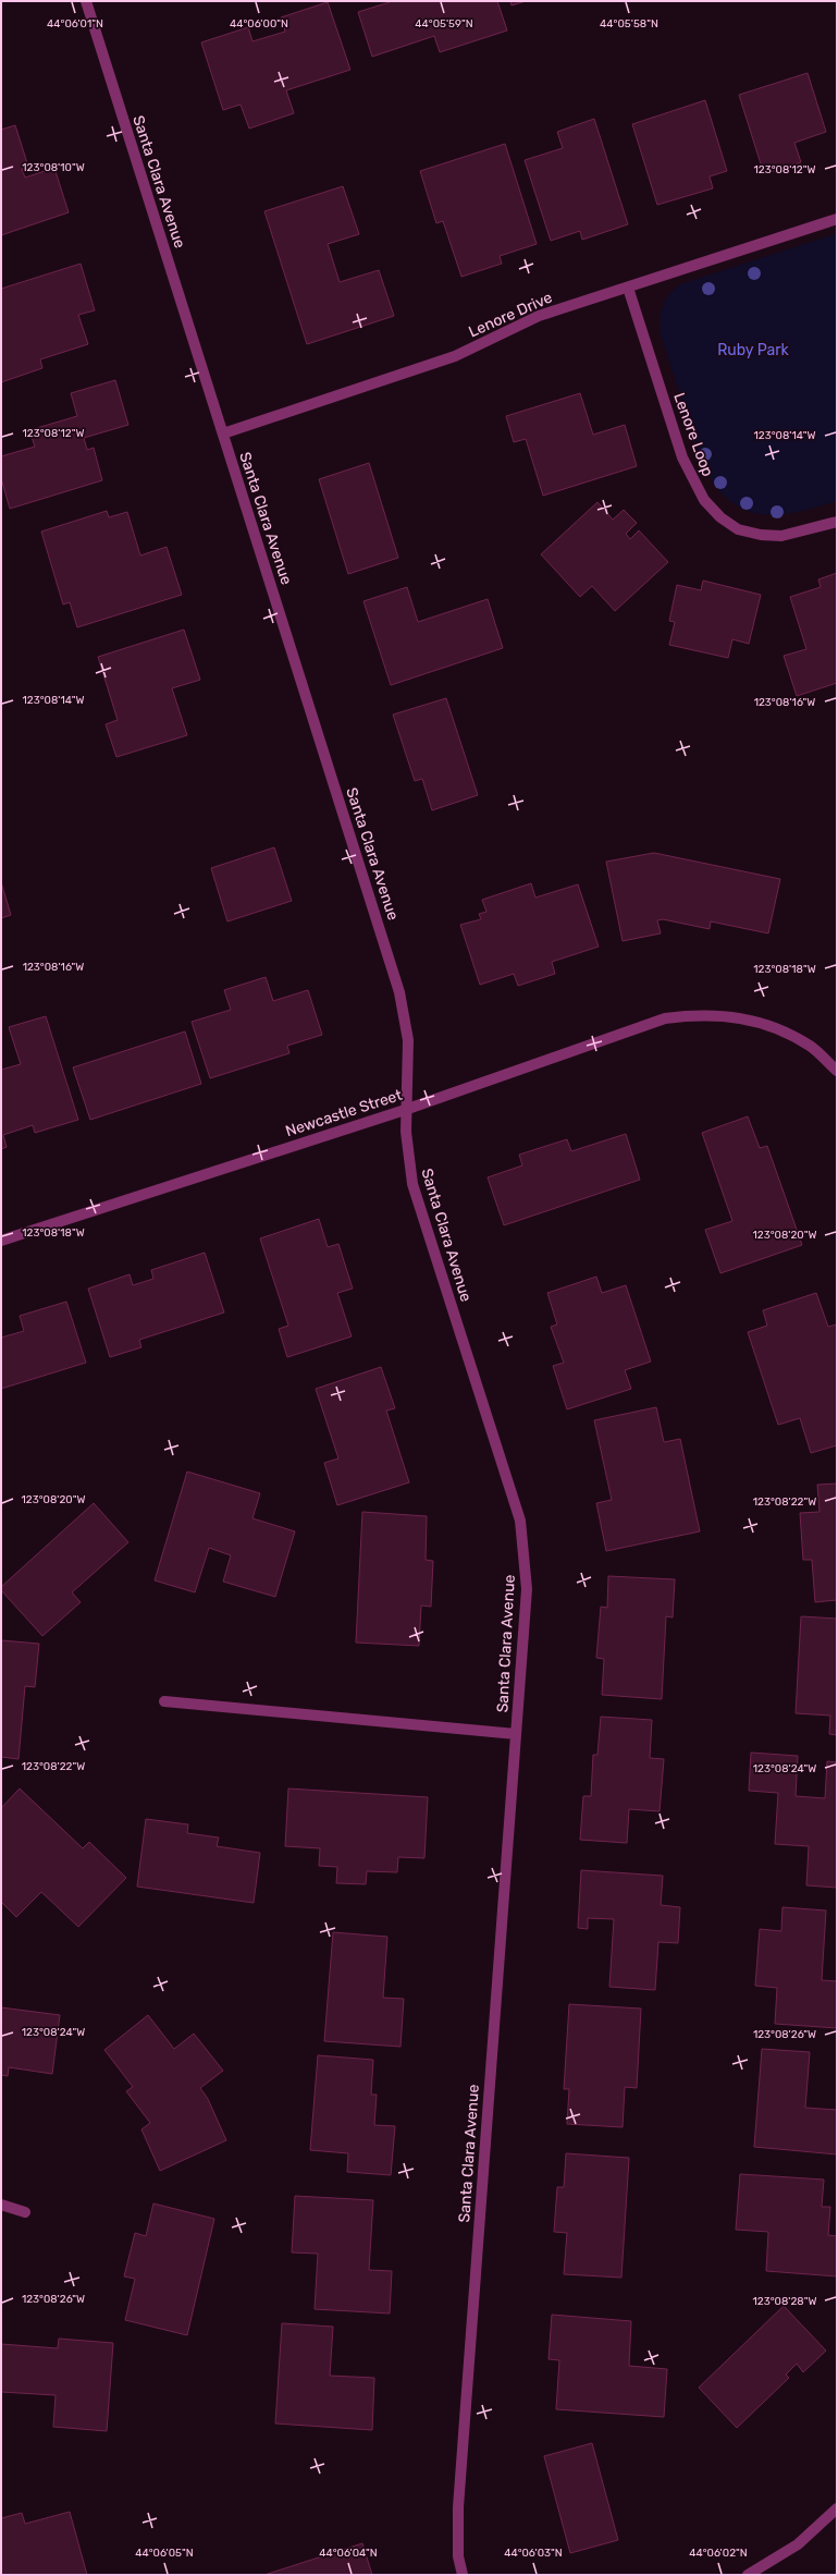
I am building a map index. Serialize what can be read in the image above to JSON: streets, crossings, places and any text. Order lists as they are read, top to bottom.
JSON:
{
  "streets": {
    "street": [
      "Santa Clara Avenue",
      "Lenore Drive",
      "Lenore Loop",
      "Newcastle Street"
    ]
  },
  "crossings": [
    ["Santa Clara Avenue", "Lenore Drive"],
    ["Santa Clara Avenue", "Newcastle Street"],
    ["Lenore Drive", "Lenore Loop"]
  ],
  "parks": ["Ruby Park"],
  "coordinates": [
    "44°06'01\"N",
    "44°06'00\"N",
    "44°05'59\"N",
    "44°05'58\"N",
    "123°08'10\"W",
    "123°08'12\"W",
    "123°08'14\"W",
    "123°08'16\"W",
    "123°08'18\"W",
    "123°08'20\"W",
    "123°08'22\"W",
    "123°08'24\"W",
    "123°08'26\"W",
    "123°08'28\"W",
    "44°06'05\"N",
    "44°06'04\"N",
    "44°06'03\"N",
    "44°06'02\"N"
  ]
}
